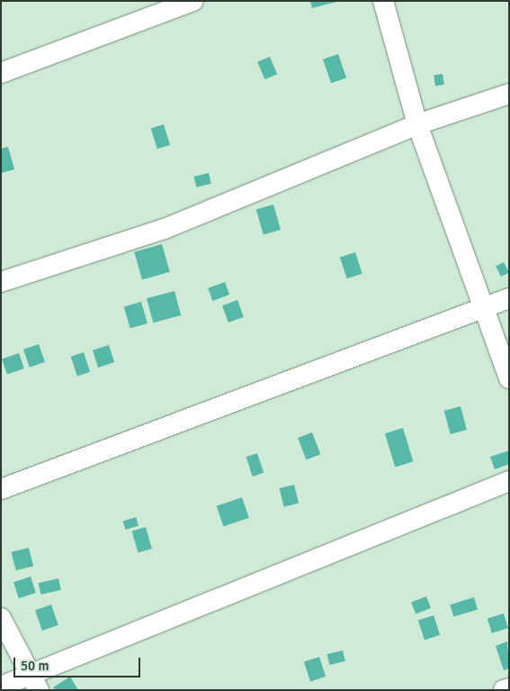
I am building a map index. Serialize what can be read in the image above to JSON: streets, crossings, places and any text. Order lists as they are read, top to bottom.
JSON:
{
  "scale_bar": "50 m"
}
